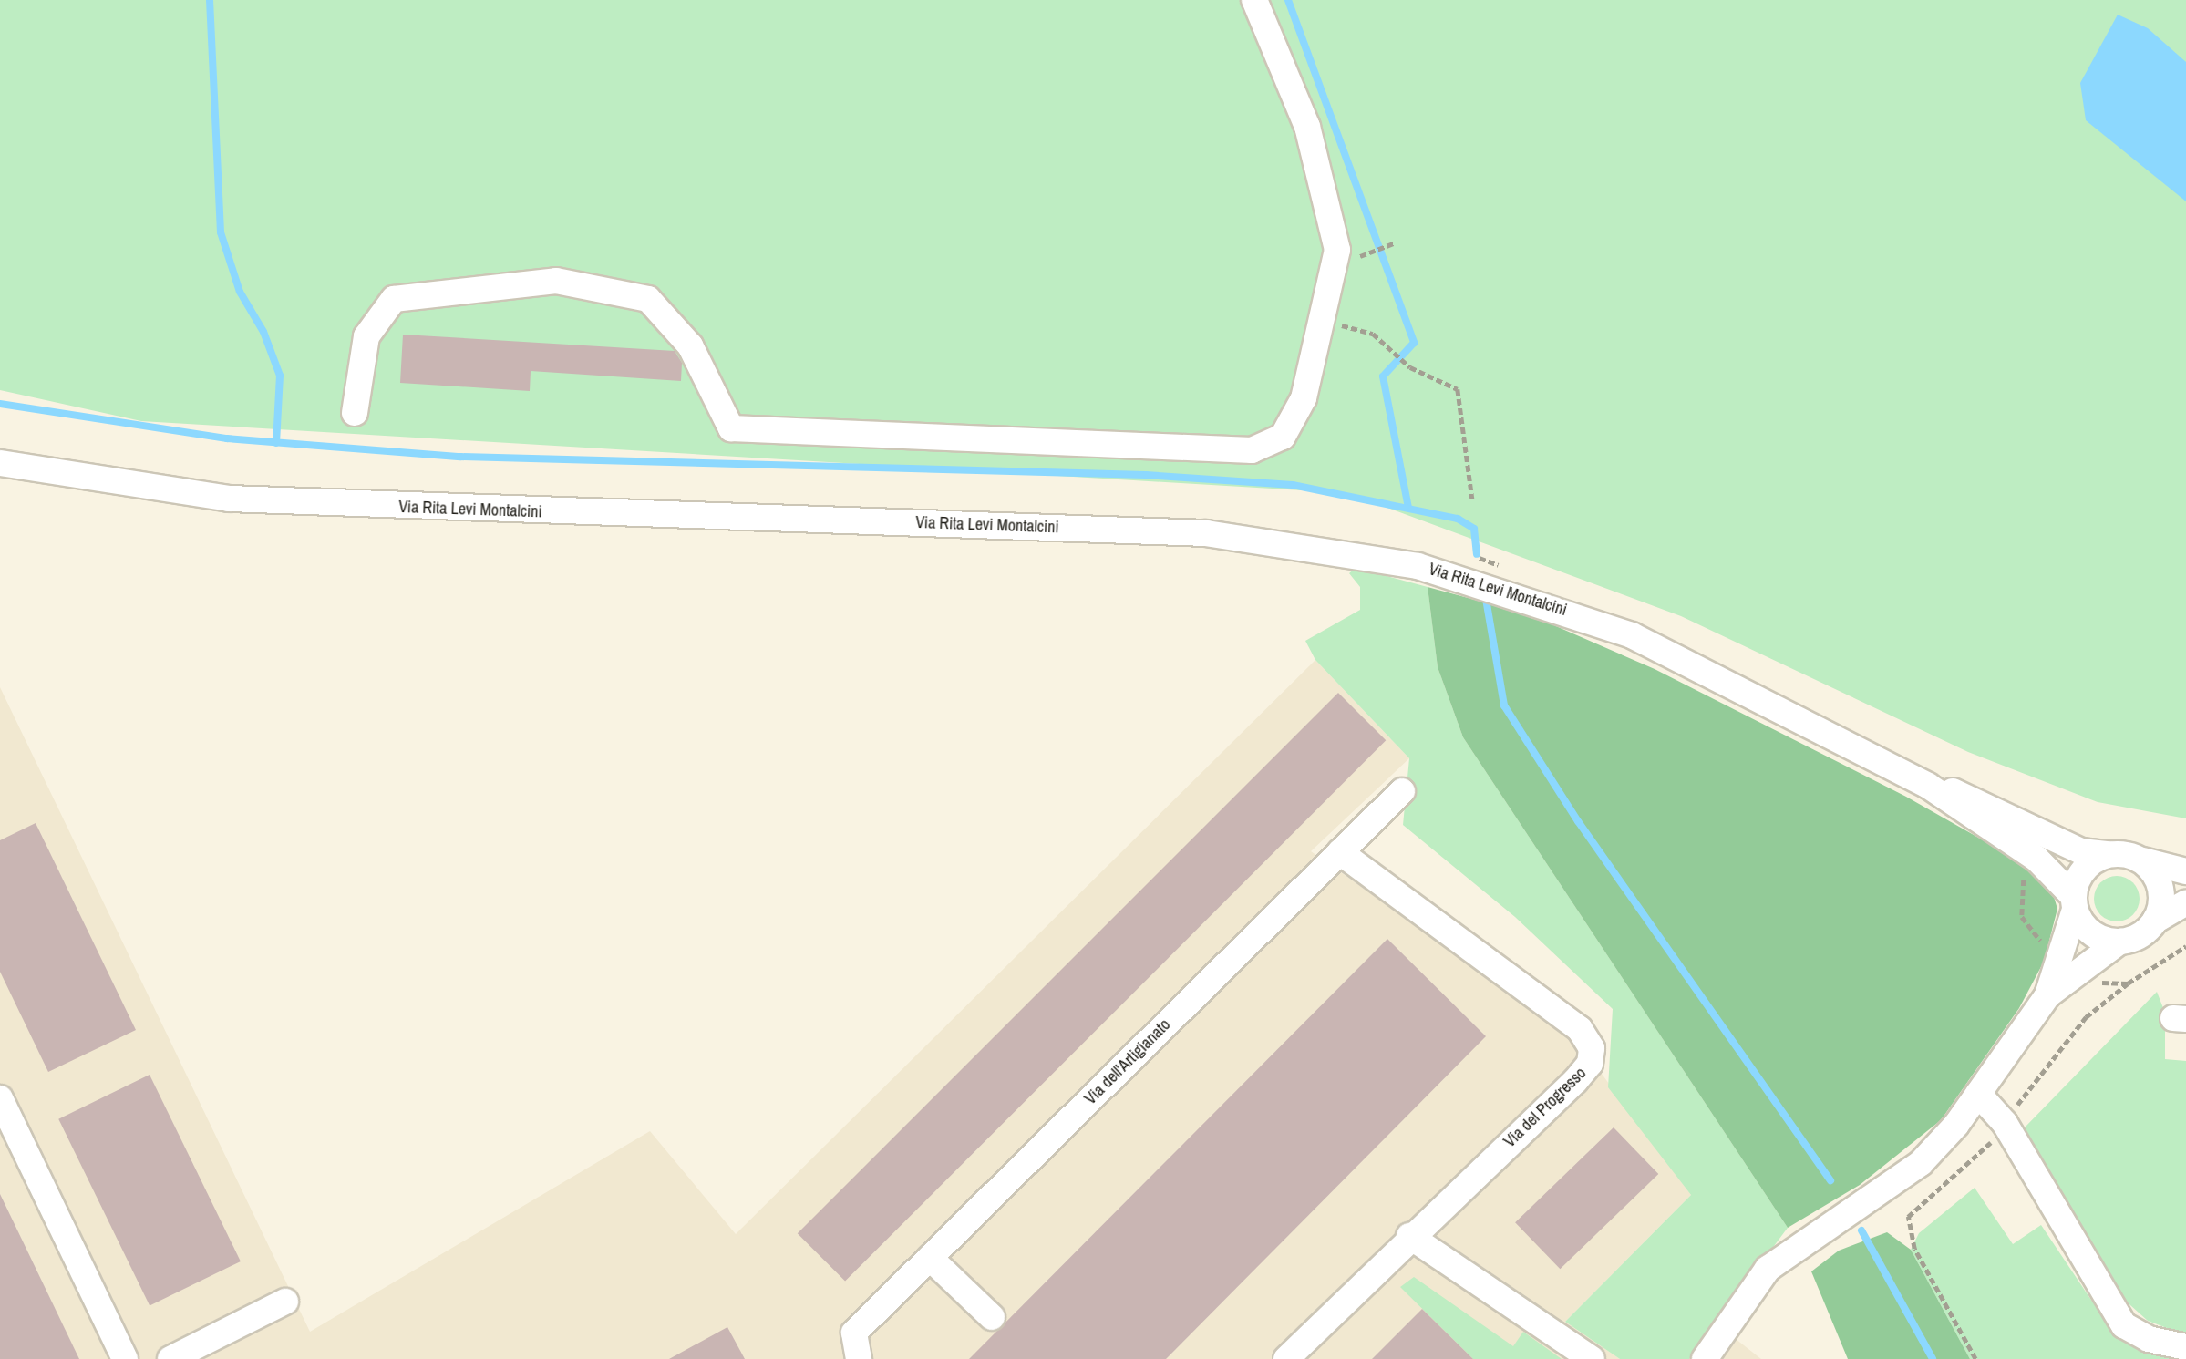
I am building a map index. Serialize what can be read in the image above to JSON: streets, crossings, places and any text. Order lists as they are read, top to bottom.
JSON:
{
  "streets": {
    "street": ["Via Rita Levi Montalcini", "Via dell'Artigianato", "Via del Progresso"]
  },
  "crossings": [
    ["Via dell'Artigianato", "Via del Progresso"]
  ]
}
